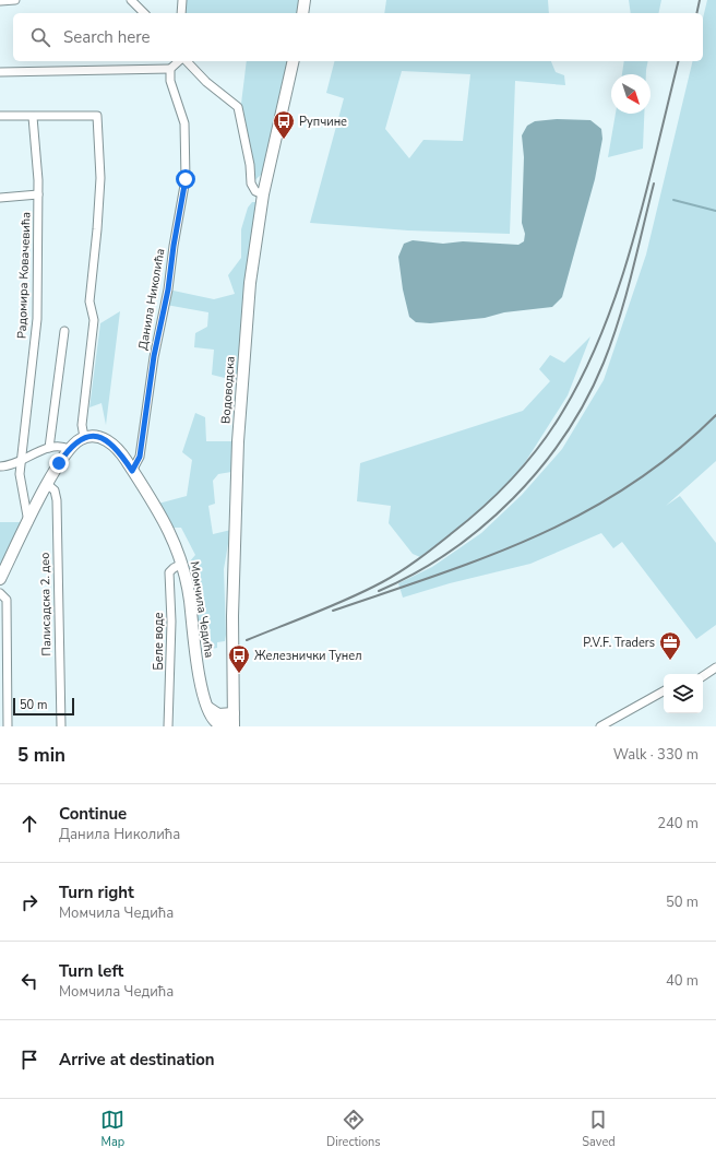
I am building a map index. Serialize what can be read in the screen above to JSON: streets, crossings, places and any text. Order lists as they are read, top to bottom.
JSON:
{
  "streets": {
    "main road": ["Водоводска", "Момчила Чедића"],
    "street": [
      "Радомира Ковачевића",
      "Данила Николића",
      "Палисадска 2. део",
      "Беле воде"
    ]
  },
  "crossings": [
    ["Данила Николића", "Момчила Чедића"],
    ["Водоводска", "Момчила Чедића"],
    ["Момчила Чедића", "Беле воде"]
  ],
  "places": {
    "bus stop": ["Рупчине", "Железнички Тунел"],
    "office": ["P.V.F. Traders"]
  },
  "scale_bar": "50 m",
  "north": "bottom right",
  "page": {
    "search": "Search here",
    "scale": "50 m",
    "heading": ["5 min", "Walk · 330 m"],
    "list": [
      ["Continue", "Данила Николића", "240 m"],
      ["Turn right", "Момчила Чедића", "50 m"],
      ["Turn left", "Момчила Чедића", "40 m"],
      "Arrive at destination"
    ],
    "nav": ["Map", "Directions", "Saved"]
  }
}
